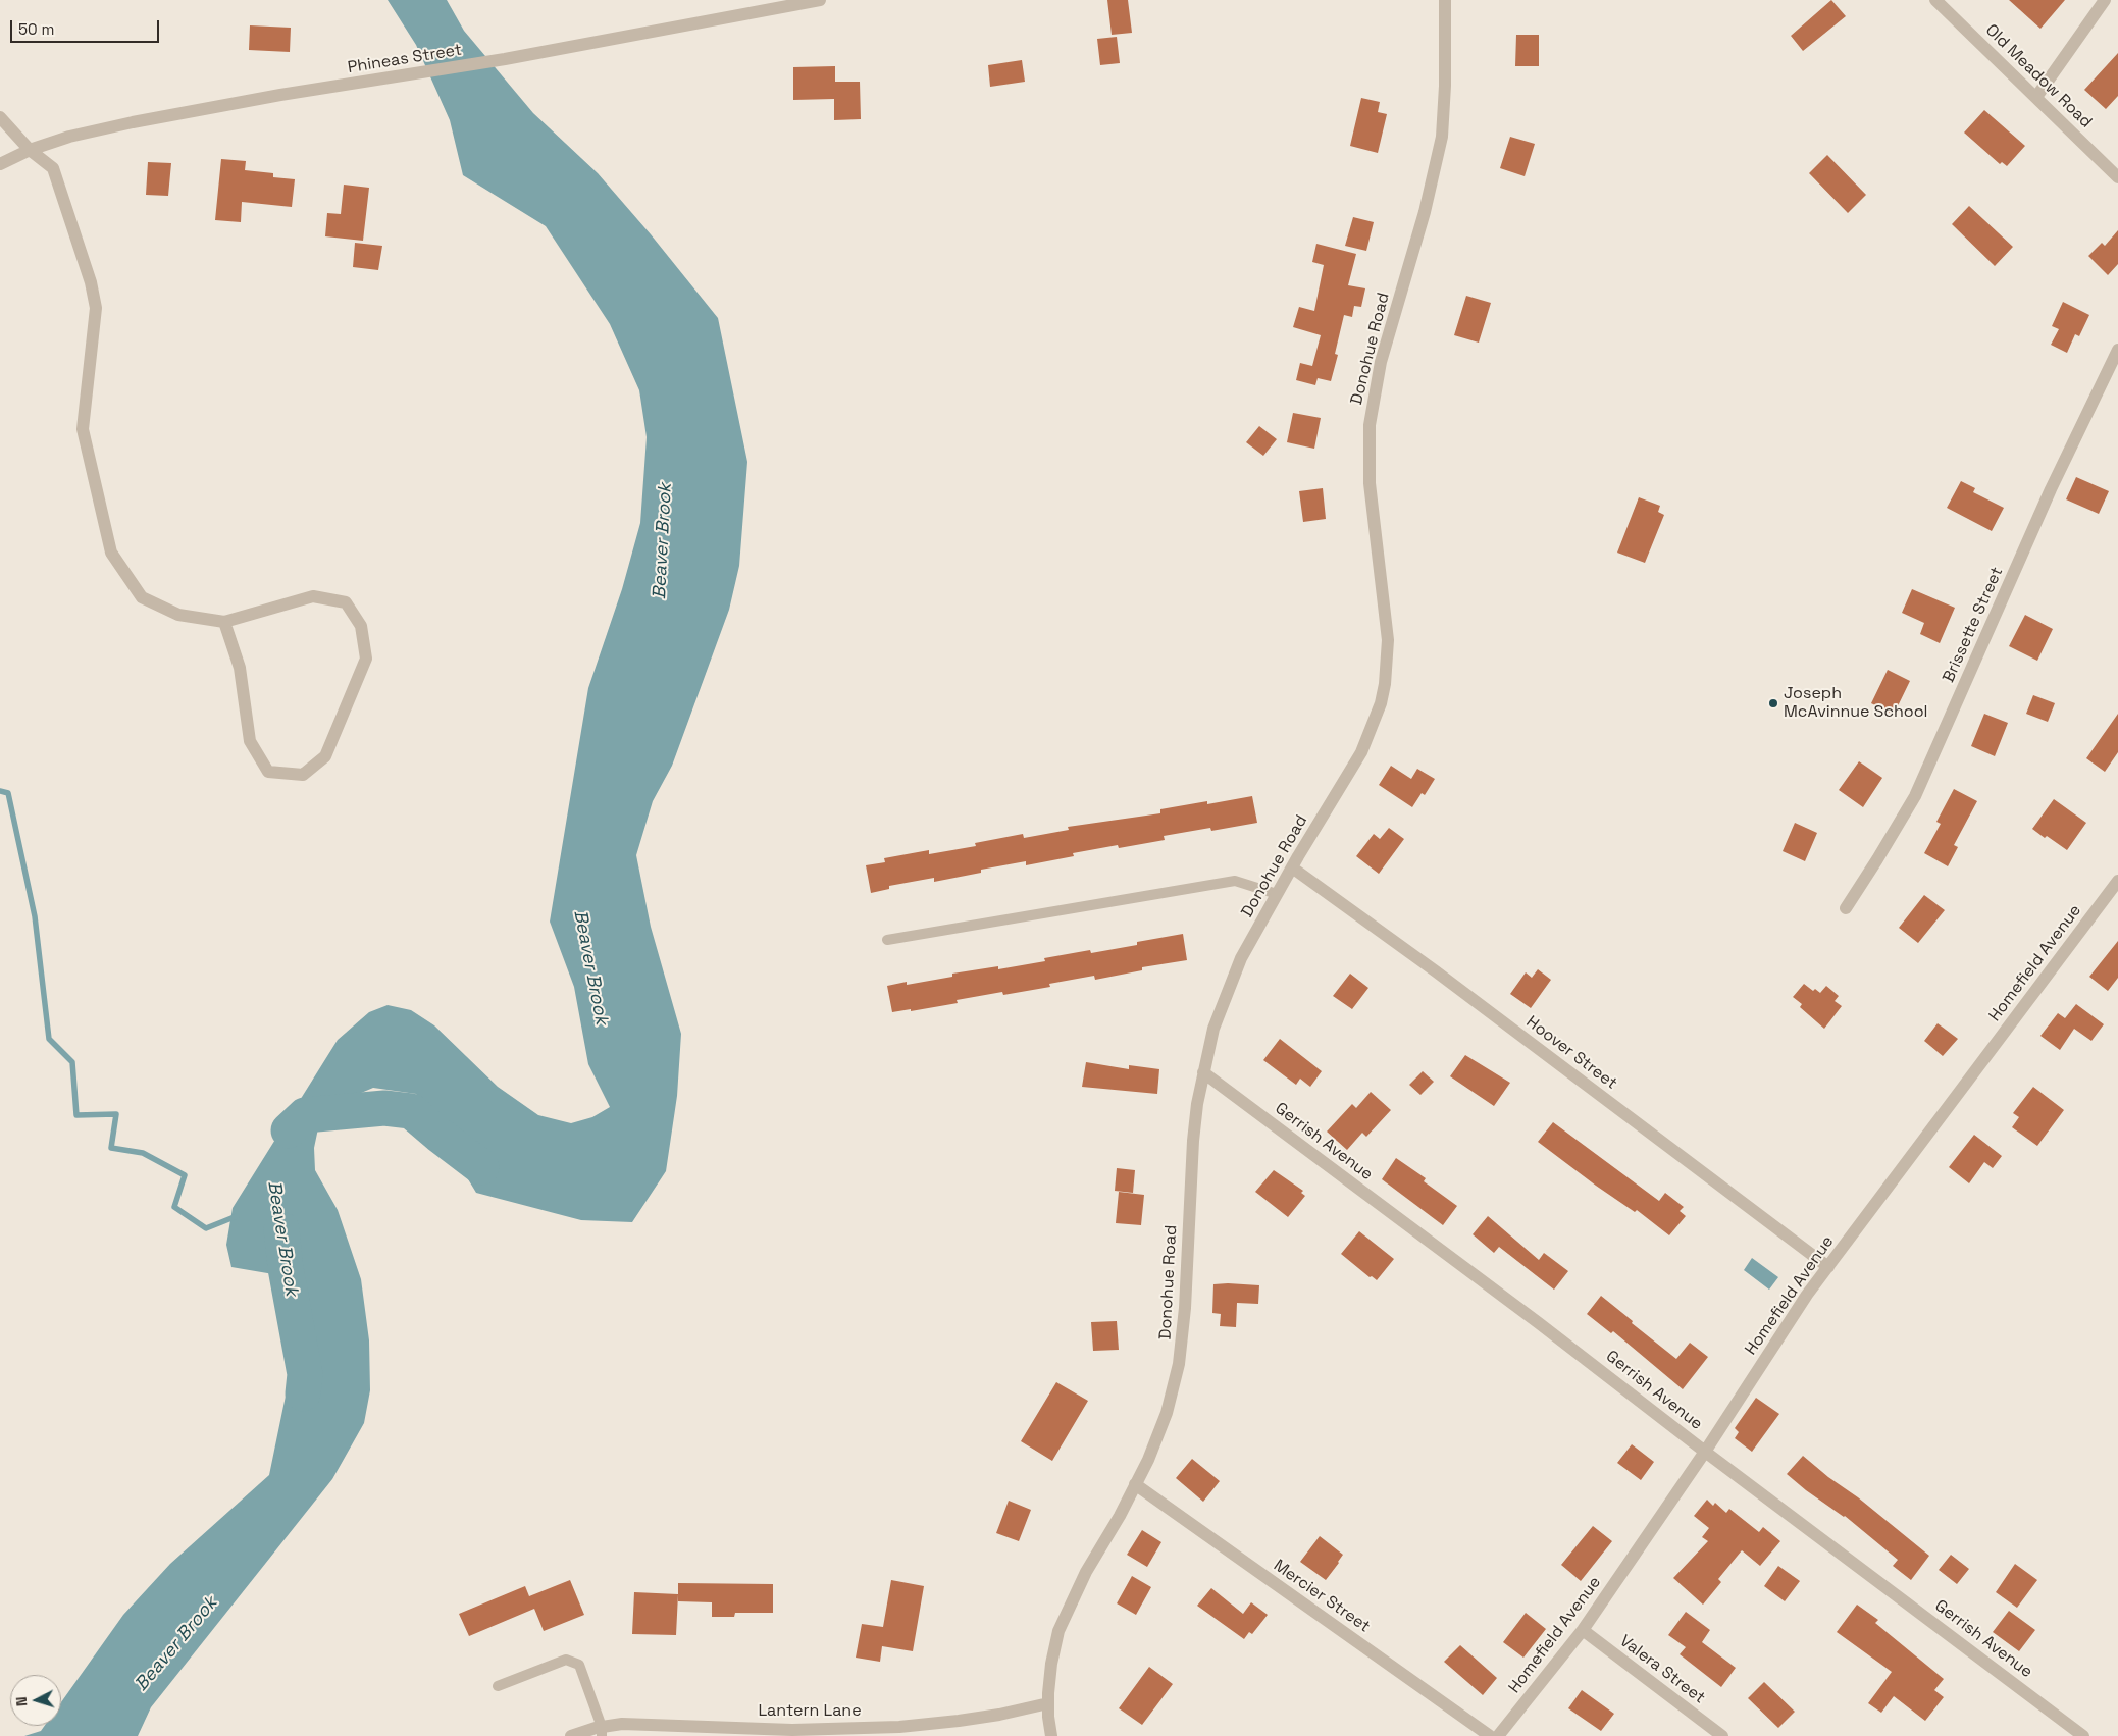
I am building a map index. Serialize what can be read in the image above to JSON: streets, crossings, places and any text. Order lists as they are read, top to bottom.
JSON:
{
  "streets": {
    "street": [
      "Phineas Street",
      "Old Meadow Road",
      "Donohue Road",
      "Brissette Street",
      "Homefield Avenue",
      "Hoover Street",
      "Gerrish Avenue",
      "Mercier Street",
      "Valera Street",
      "Lantern Lane"
    ]
  },
  "crossings": [
    ["Donohue Road", "Hoover Street"],
    ["Donohue Road", "Gerrish Avenue"],
    ["Donohue Road", "Mercier Street"],
    ["Donohue Road", "Lantern Lane"],
    ["Homefield Avenue", "Hoover Street"],
    ["Homefield Avenue", "Gerrish Avenue"],
    ["Homefield Avenue", "Valera Street"]
  ],
  "water": ["Beaver Brook"],
  "places": ["Joseph McAvinnue School"],
  "scale_bar": "50 m",
  "north": "left"
}
